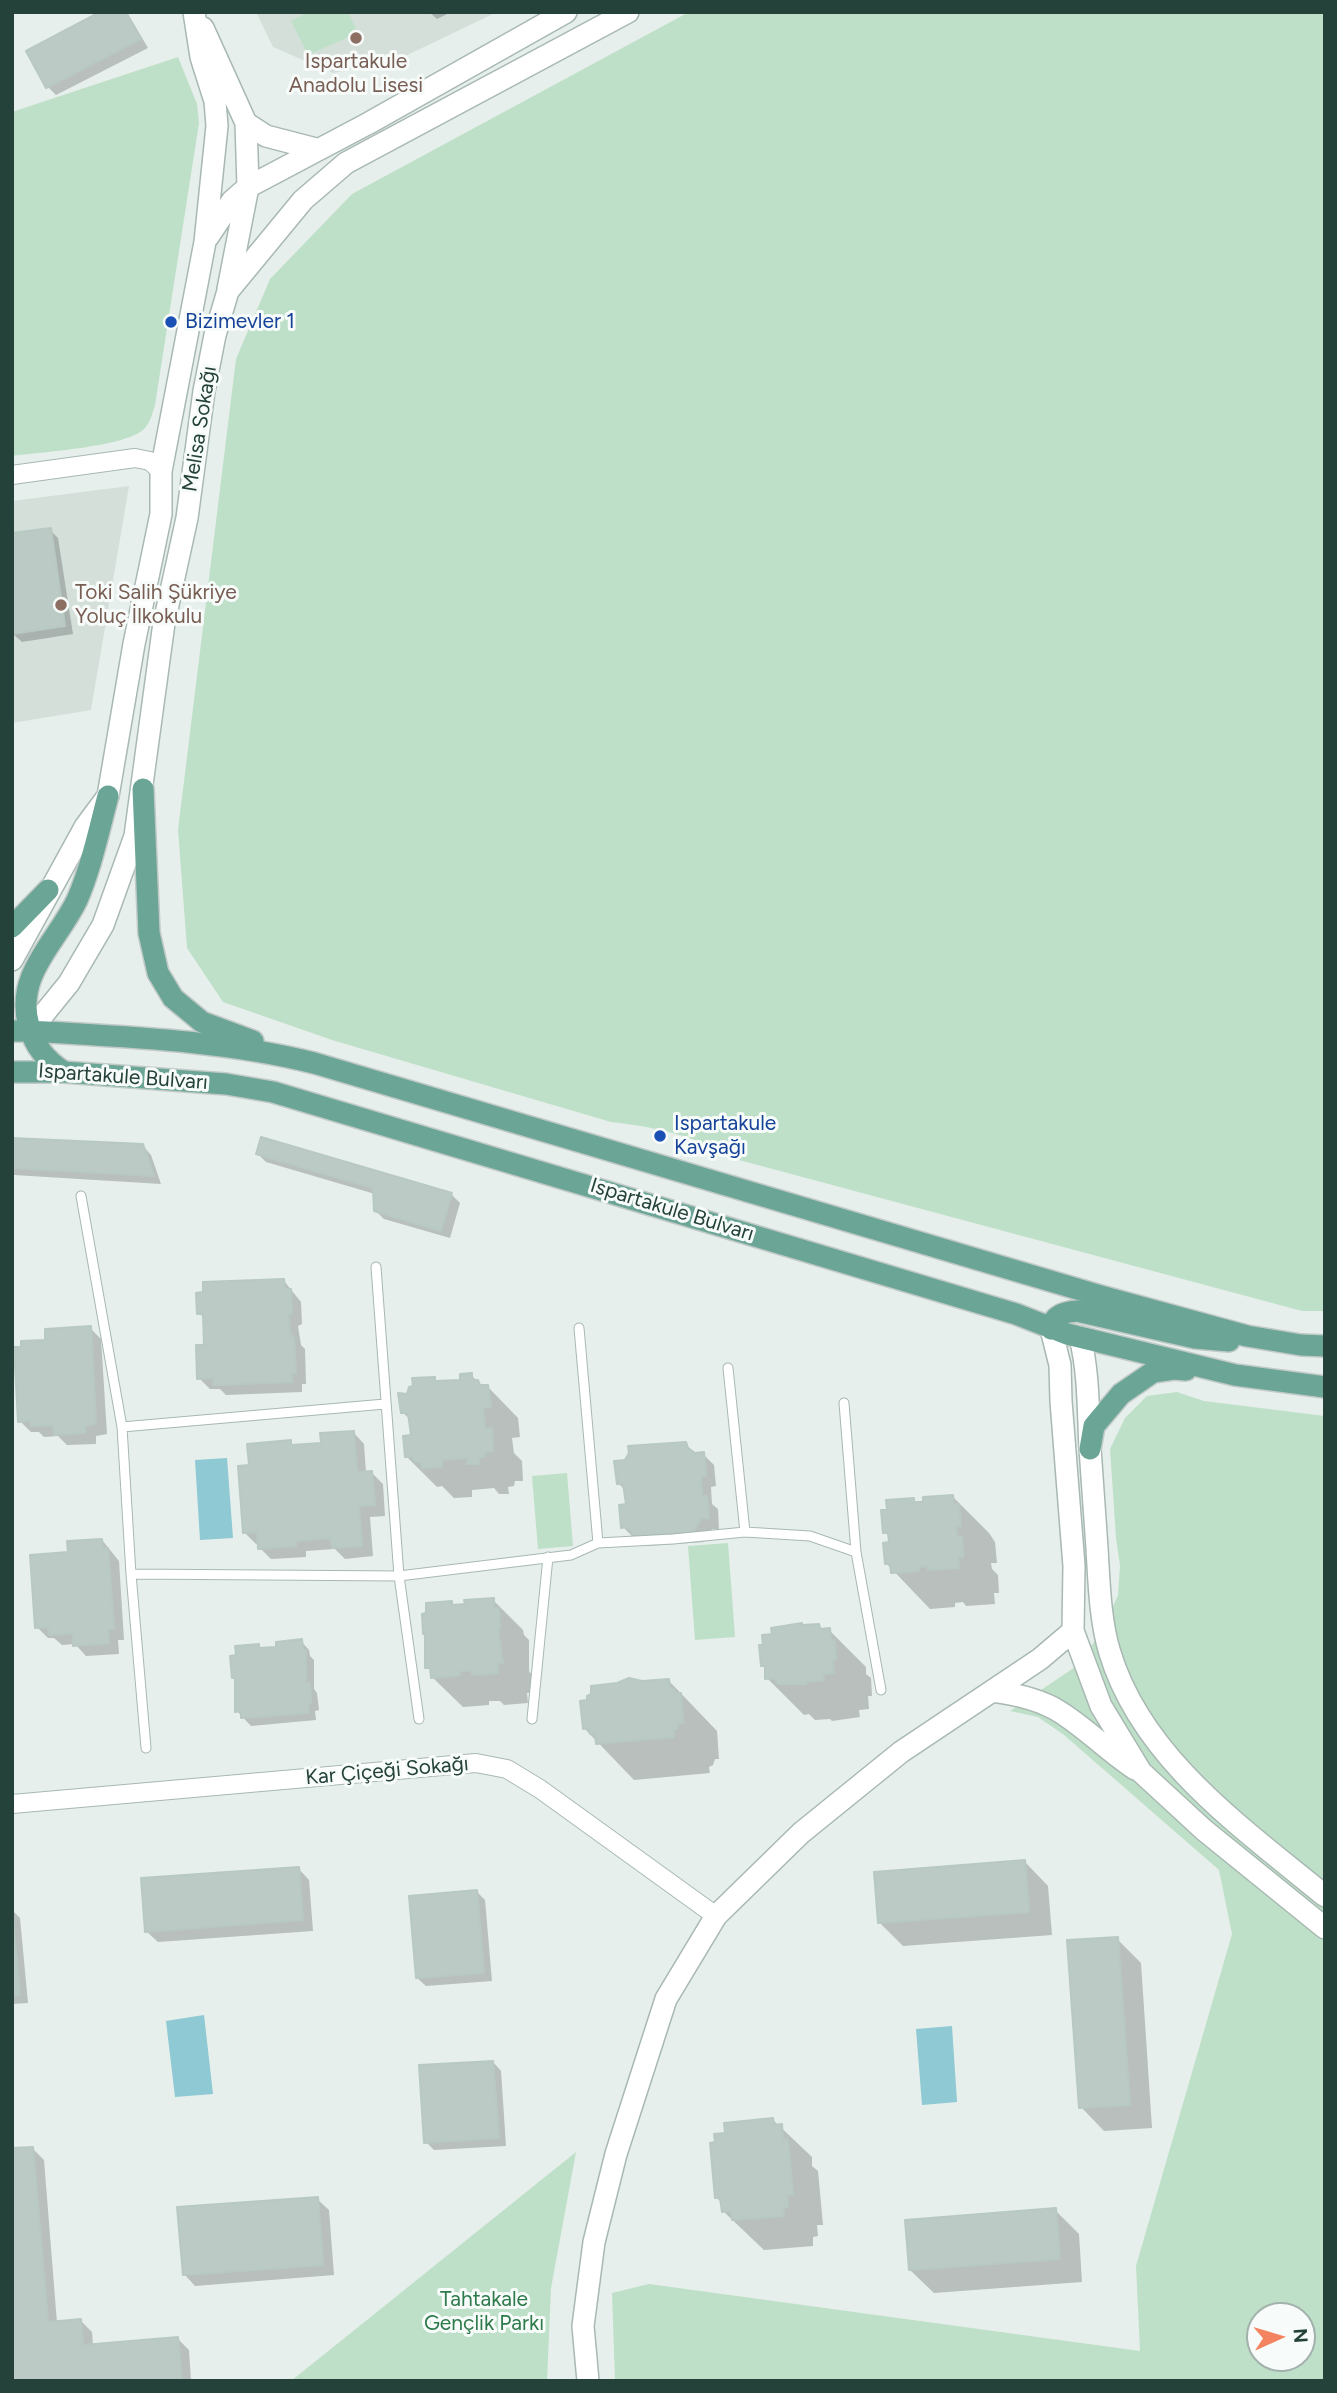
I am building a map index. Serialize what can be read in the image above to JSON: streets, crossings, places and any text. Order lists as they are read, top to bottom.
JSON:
{
  "streets": {
    "main road": ["Ispartakule Bulvarı"],
    "street": ["Melisa Sokağı", "Kar Çiçeği Sokağı"]
  },
  "crossings": [
    ["Melisa Sokağı", "Ispartakule Bulvarı"]
  ],
  "parks": ["Tahtakale Gençlik Parkı"],
  "places": [
    "Ispartakule Anadolu Lisesi",
    "Bizimevler 1",
    "Toki Salih Şükriye Yoluç İlkokulu",
    "Ispartakule Kavşağı"
  ],
  "north": "right"
}
